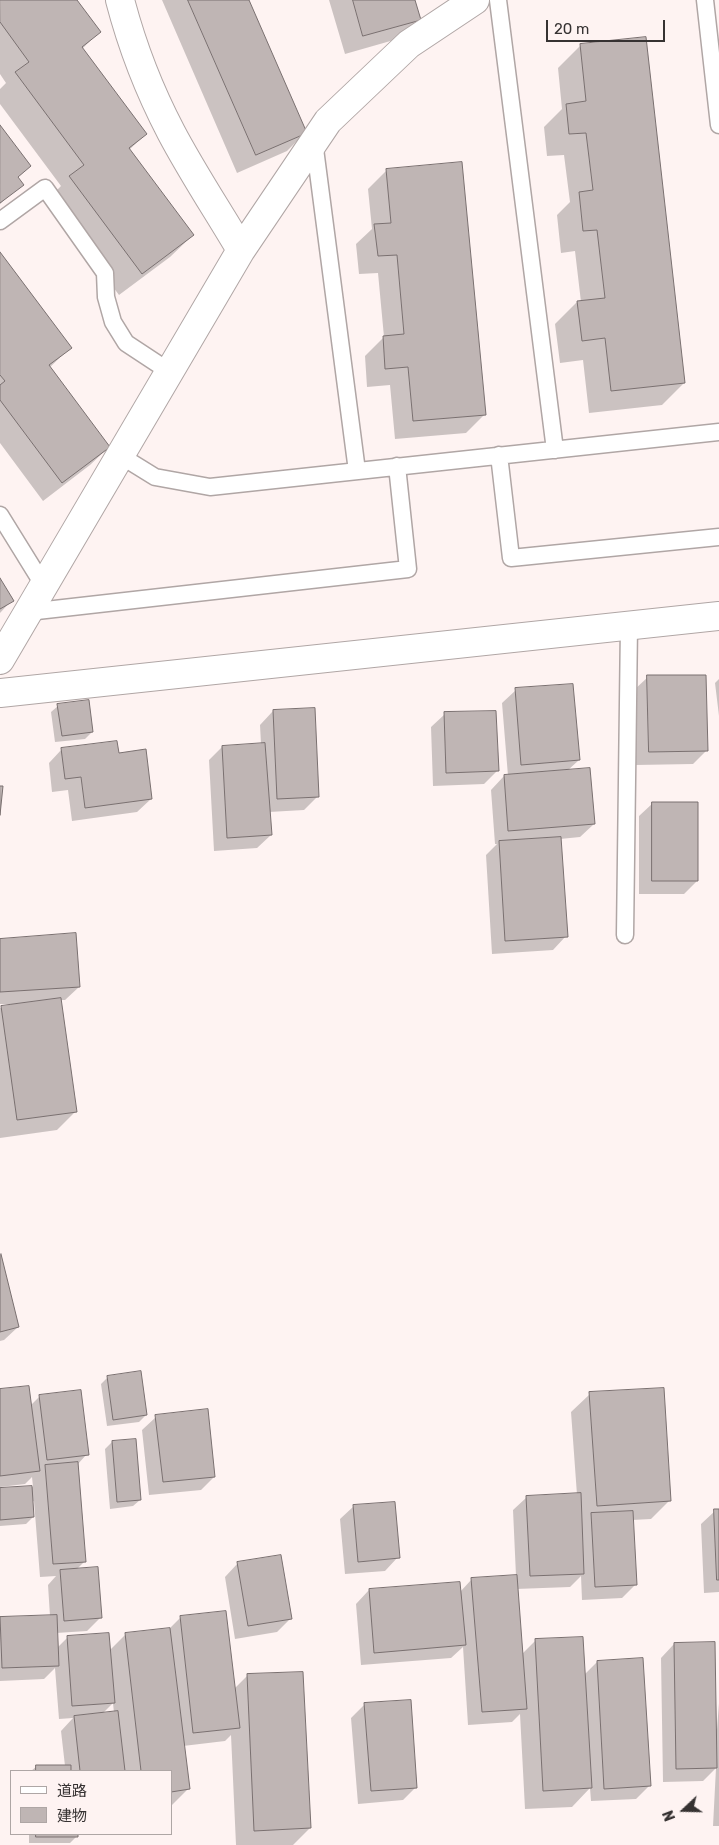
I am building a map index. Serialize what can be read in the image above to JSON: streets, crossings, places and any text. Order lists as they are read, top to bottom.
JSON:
{
  "legend": ["道路", "建物"],
  "scale_bar": "20 m",
  "north": "left"
}
